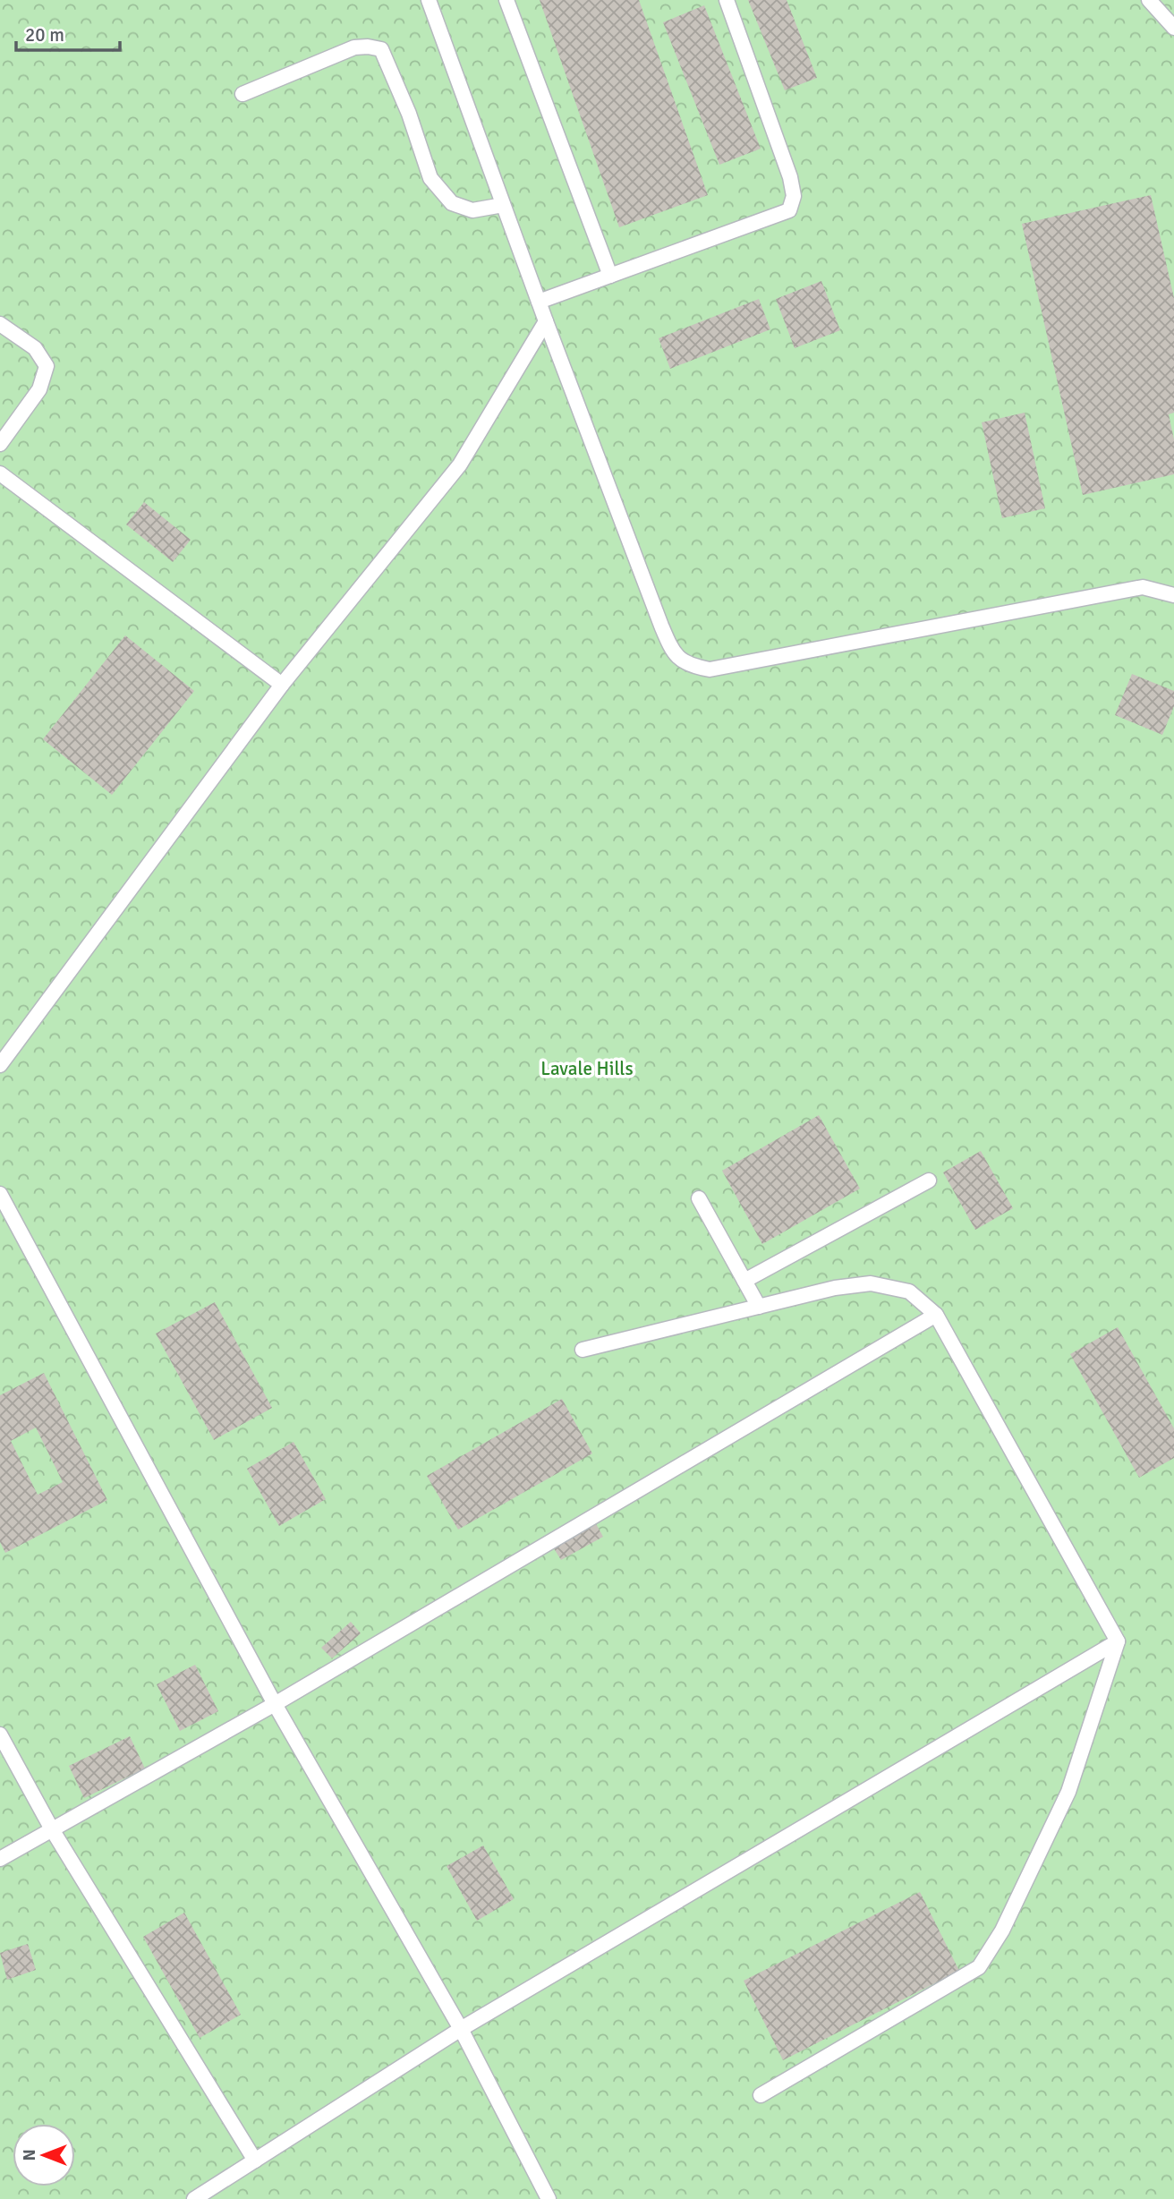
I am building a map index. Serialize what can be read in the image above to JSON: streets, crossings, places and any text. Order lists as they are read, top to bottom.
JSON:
{
  "parks": ["Lavale Hills"],
  "scale_bar": "20 m",
  "north": "left"
}
